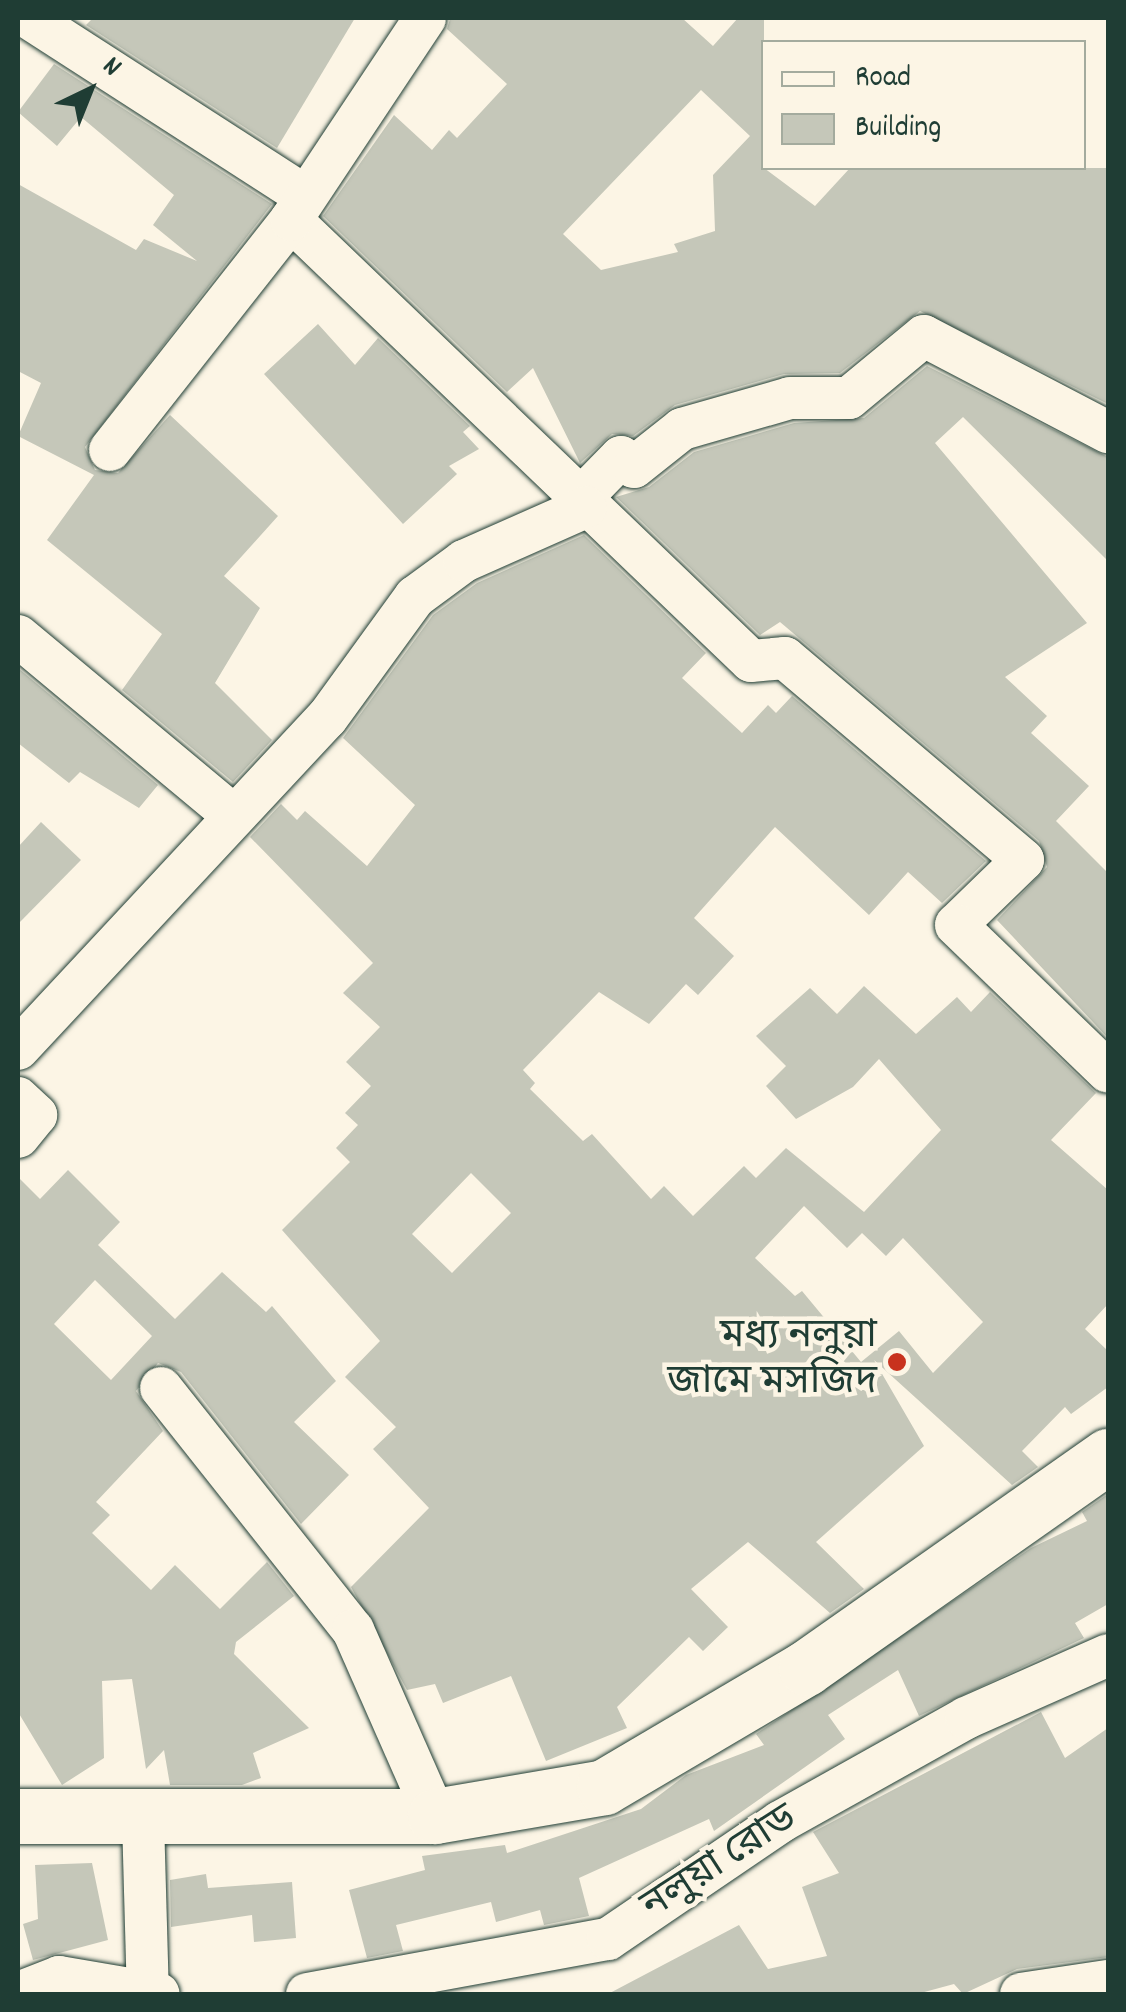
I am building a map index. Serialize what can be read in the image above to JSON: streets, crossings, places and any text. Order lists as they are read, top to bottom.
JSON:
{
  "streets": {
    "street": ["নলুয়া রোড"]
  },
  "places": ["মধ্য নলুয়া জামে মসজিদ"],
  "legend": ["Road", "Building"],
  "north": "top right"
}
